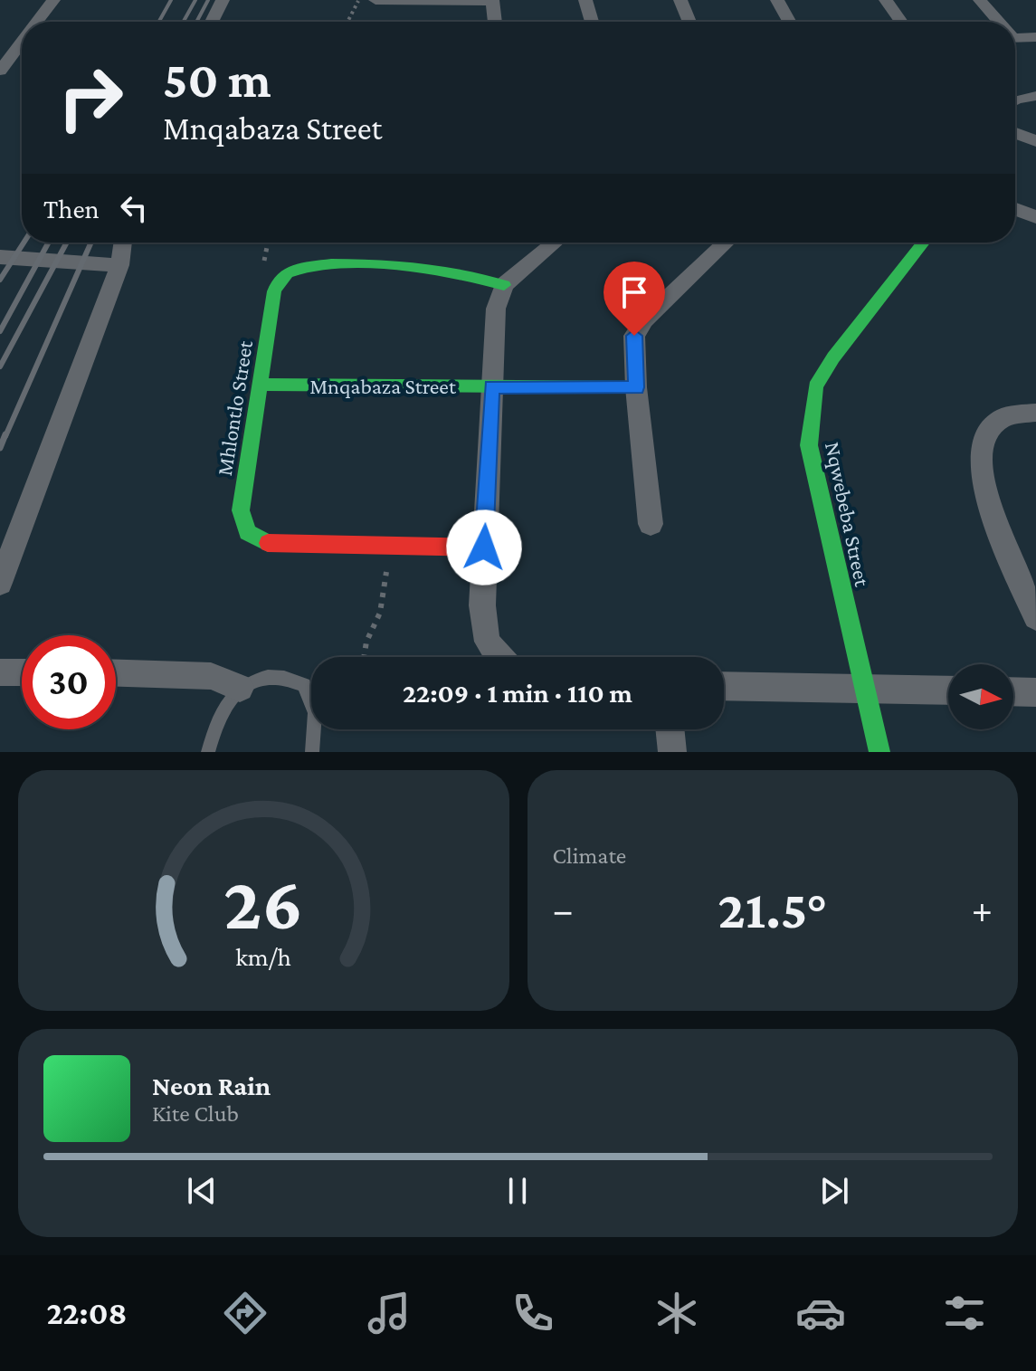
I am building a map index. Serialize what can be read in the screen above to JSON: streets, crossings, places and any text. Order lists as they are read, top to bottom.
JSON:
{
  "streets": {
    "street": ["Mnqabaza Street", "Mhlontlo Street", "Nqwebeba Street"]
  },
  "crossings": [
    ["Mnqabaza Street", "Mhlontlo Street"]
  ],
  "north": "right",
  "page": {
    "turn": ["50 m", "Mnqabaza Street"],
    "then": "Then",
    "limit": "30",
    "trip": "22:09 · 1 min · 110 m",
    "tile": "Climate",
    "heat": ["−", "21.5°", "+"],
    "song": ["Neon Rain", "Kite Club"],
    "tabs": "22:08",
    "gauge": ["26", "km/h"]
  }
}
